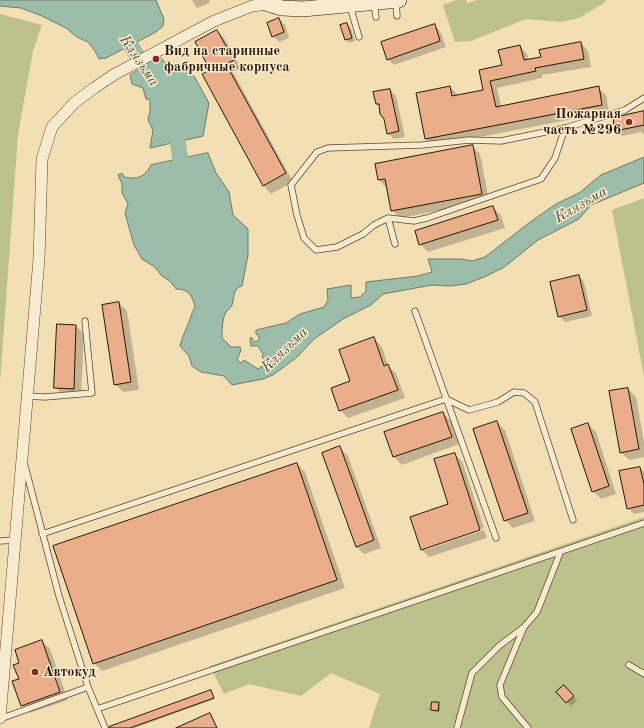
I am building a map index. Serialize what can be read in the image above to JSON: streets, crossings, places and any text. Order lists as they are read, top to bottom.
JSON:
{
  "water": ["Клязьма"],
  "places": ["Вид на старинные фабричные корпуса", "Пожарная часть №296", "Автокуд"]
}
